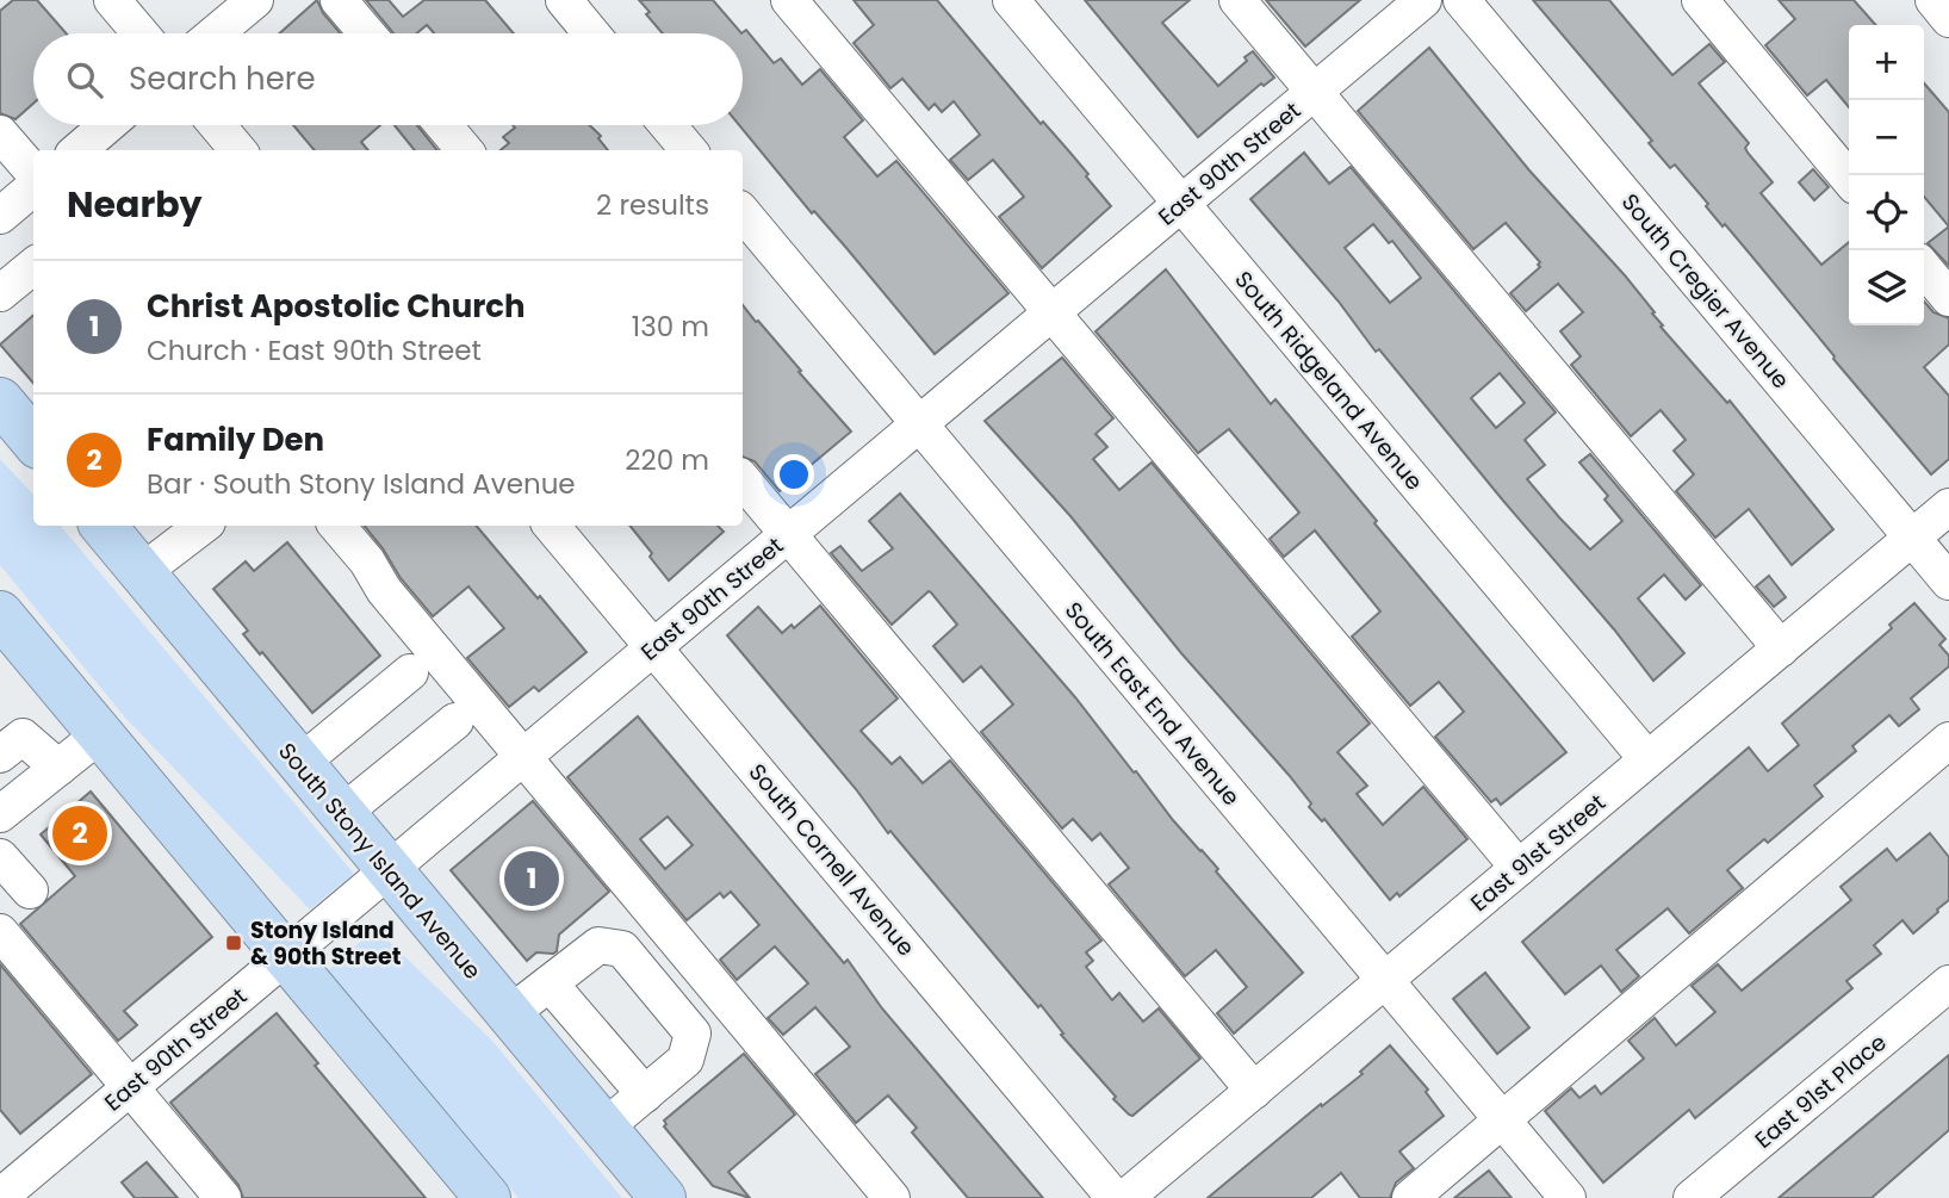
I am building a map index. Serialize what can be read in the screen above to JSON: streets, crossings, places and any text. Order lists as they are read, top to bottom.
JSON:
{
  "streets": {
    "highway": ["South Stony Island Avenue"],
    "street": [
      "East 90th Street",
      "South Cregier Avenue",
      "South Ridgeland Avenue",
      "South East End Avenue",
      "East 91st Street",
      "South Cornell Avenue",
      "East 91st Place"
    ]
  },
  "crossings": [
    ["East 90th Street", "South Ridgeland Avenue"],
    ["East 90th Street", "South East End Avenue"],
    ["East 90th Street", "South Cornell Avenue"],
    ["East 90th Street", "South Stony Island Avenue"],
    ["South Cregier Avenue", "East 91st Street"],
    ["South Ridgeland Avenue", "East 91st Street"],
    ["South East End Avenue", "East 91st Street"]
  ],
  "places": {
    "transit": ["Stony Island & 90th Street"]
  },
  "page": {
    "map_buttons": ["+", "−"],
    "search": "Search here",
    "heading": ["Nearby", "2 results"],
    "list": [
      {
        "mark": "1",
        "name": "Christ Apostolic Church",
        "note": "Church · East 90th Street",
        "value": "130 m"
      },
      {
        "mark": "2",
        "name": "Family Den",
        "note": "Bar · South Stony Island Avenue",
        "value": "220 m"
      }
    ],
    "pins": ["2", "1"]
  }
}
